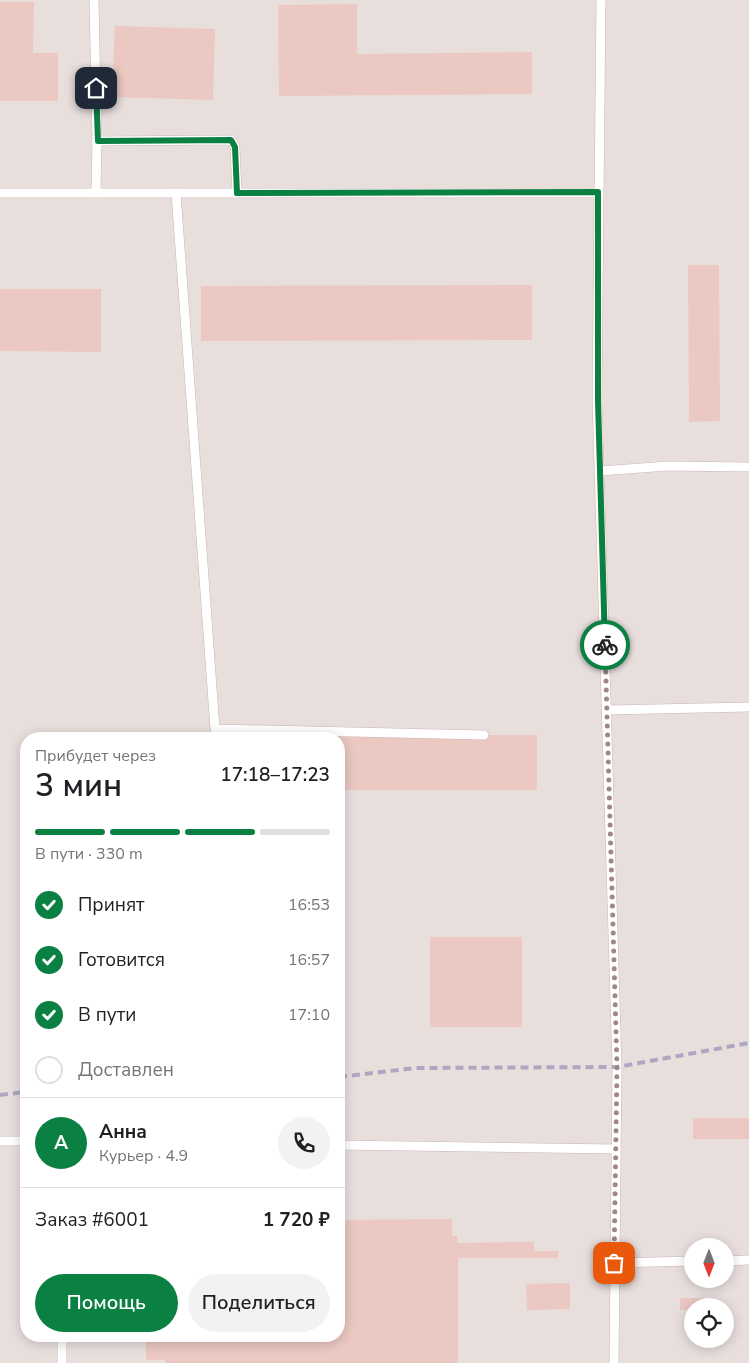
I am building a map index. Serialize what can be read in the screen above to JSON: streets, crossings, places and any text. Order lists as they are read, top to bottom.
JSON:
{
  "north": "bottom",
  "page": {
    "heading": ["3 мин", "Прибудет через", "17:18–17:23"],
    "panel": [
      "Анна",
      "Курьер · 4.9",
      "Заказ #6001",
      "1 720 ₽"
    ],
    "bar": "В пути · 330 m",
    "list": [
      ["Принят", "16:53"],
      ["Готовится", "16:57"],
      ["В пути", "17:10"],
      "Доставлен"
    ],
    "round": "А",
    "buttons": ["Помощь", "Поделиться"]
  }
}
